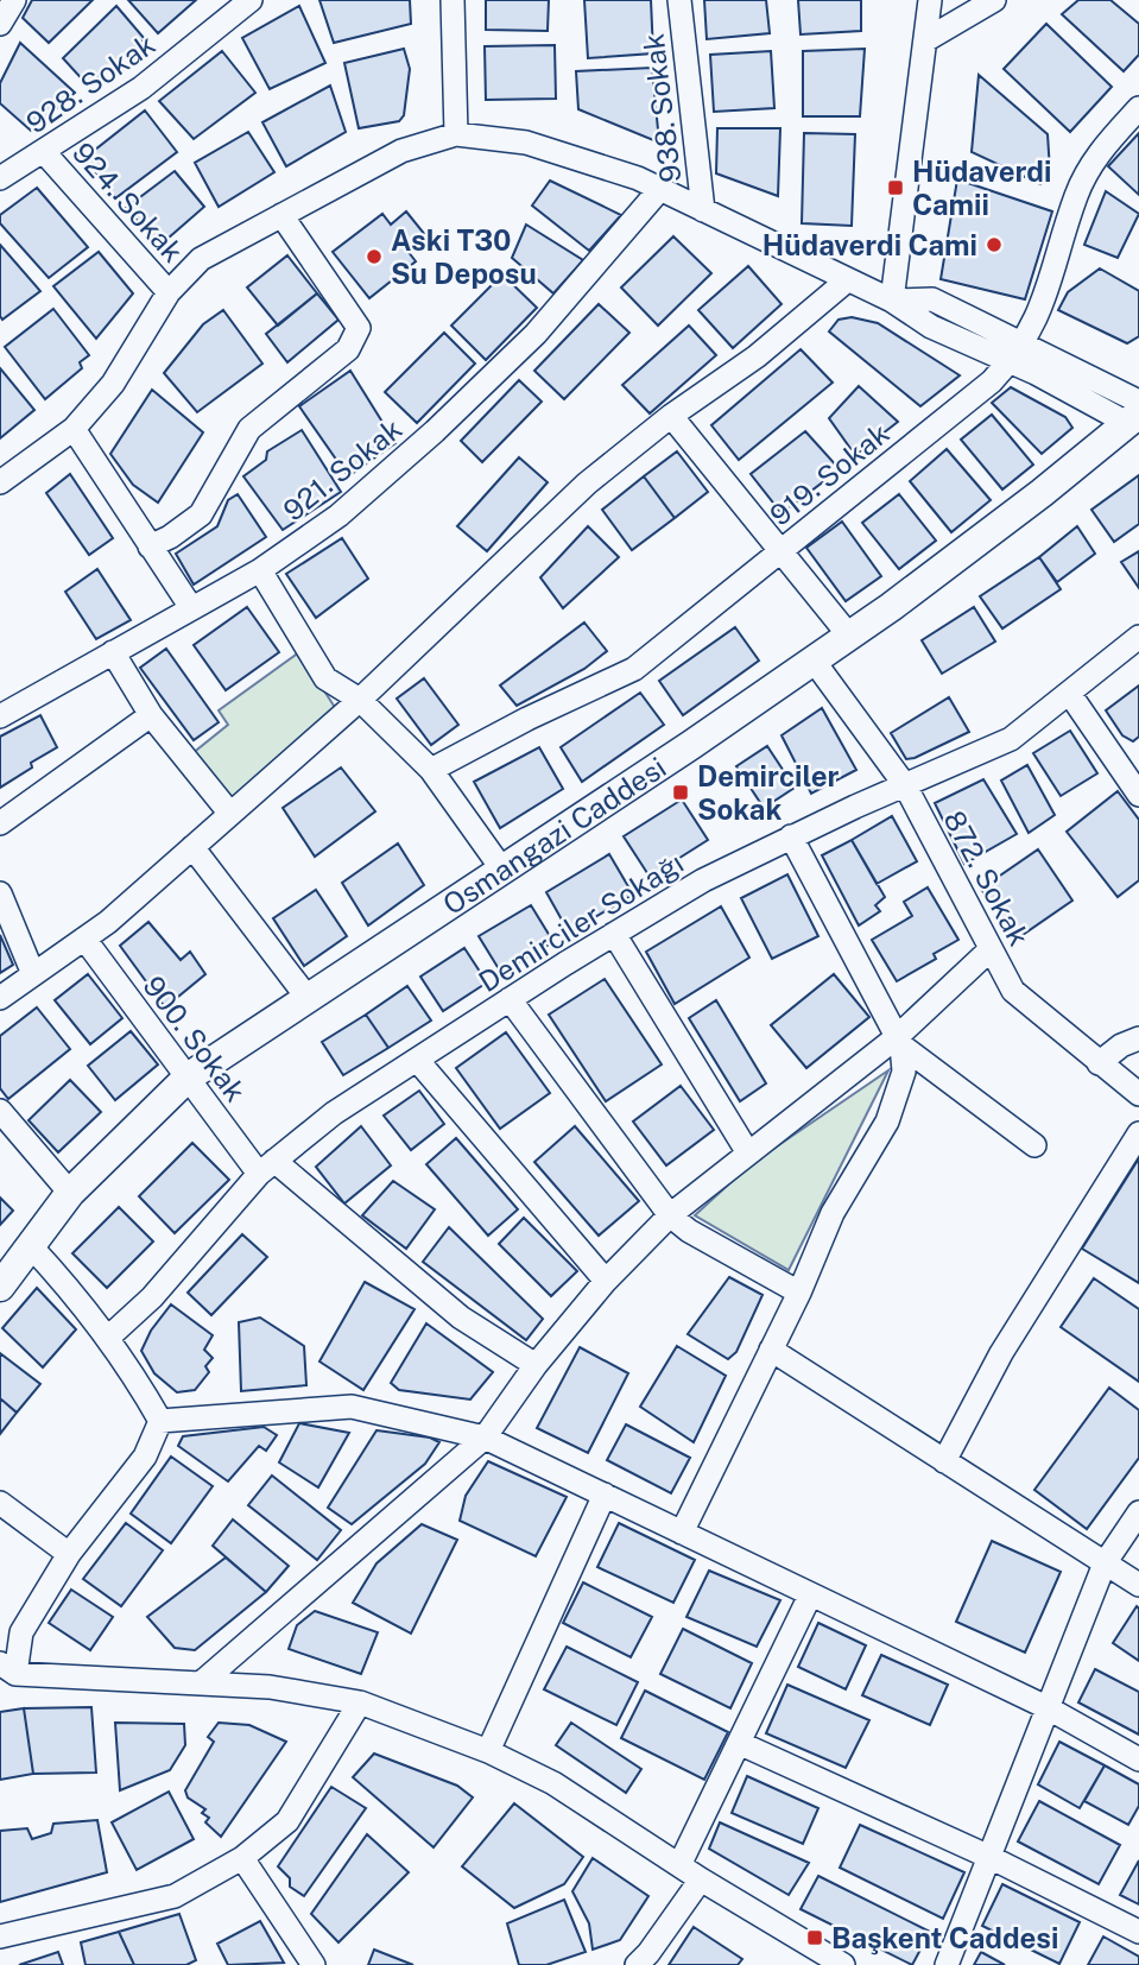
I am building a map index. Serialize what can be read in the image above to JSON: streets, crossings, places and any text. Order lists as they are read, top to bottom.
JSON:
{
  "streets": {
    "main road": ["Osmangazi Caddesi"],
    "street": [
      "928. Sokak",
      "938. Sokak",
      "924. Sokak",
      "921. Sokak",
      "919. Sokak",
      "872. Sokak",
      "Demirciler Sokağı",
      "900. Sokak"
    ]
  },
  "crossings": [
    ["928. Sokak", "924. Sokak"],
    ["Osmangazi Caddesi", "872. Sokak"],
    ["Osmangazi Caddesi", "900. Sokak"],
    ["872. Sokak", "Demirciler Sokağı"],
    ["Demirciler Sokağı", "900. Sokak"]
  ],
  "places": {
    "transit": ["Hüdaverdi Camii", "Demirciler Sokak", "Başkent Caddesi"],
    "other": ["Hüdaverdi Cami", "Aski T30 Su Deposu"]
  }
}
